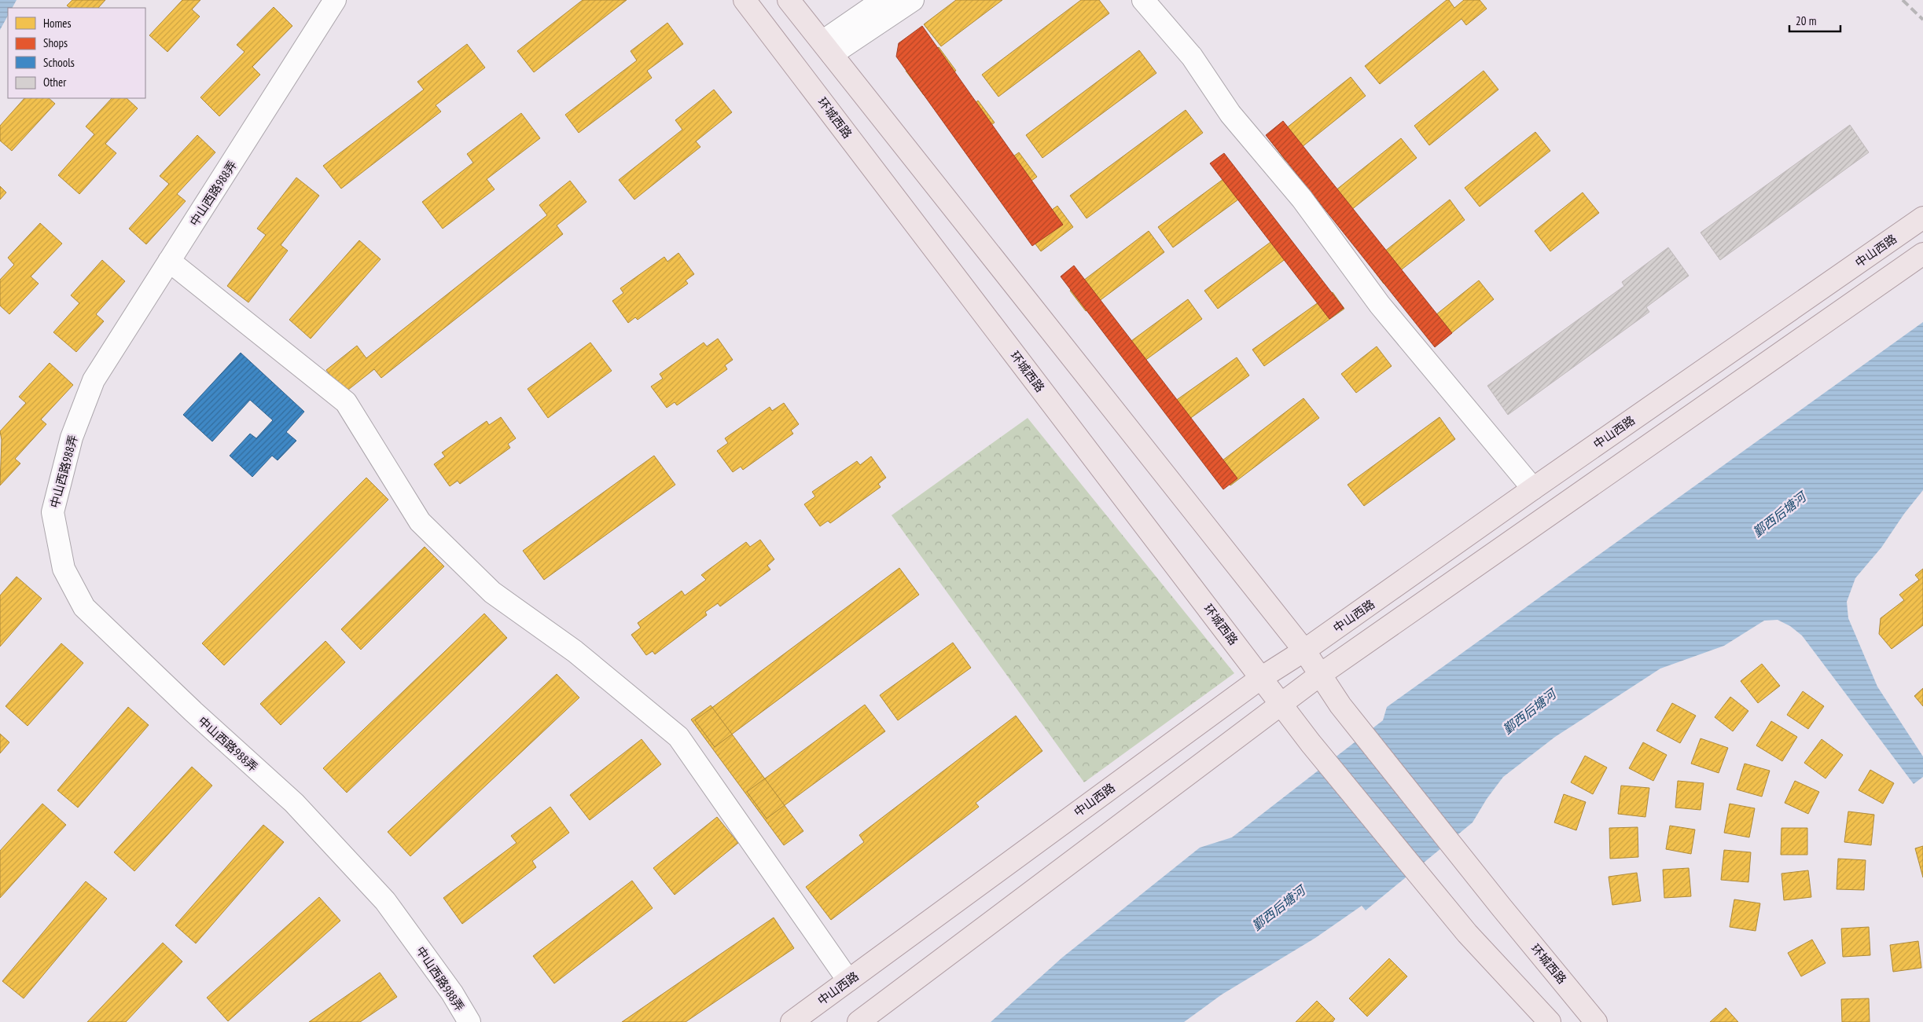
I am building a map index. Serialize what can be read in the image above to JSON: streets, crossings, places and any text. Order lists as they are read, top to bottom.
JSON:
{
  "streets": {
    "main road": ["环城西路", "中山西路"],
    "street": ["中山西路988弄"]
  },
  "crossings": [
    ["环城西路", "中山西路"]
  ],
  "water": ["鄞西后塘河"],
  "legend": [
    "Homes",
    "Shops",
    "Schools",
    "Other"
  ],
  "scale_bar": "20 m"
}
